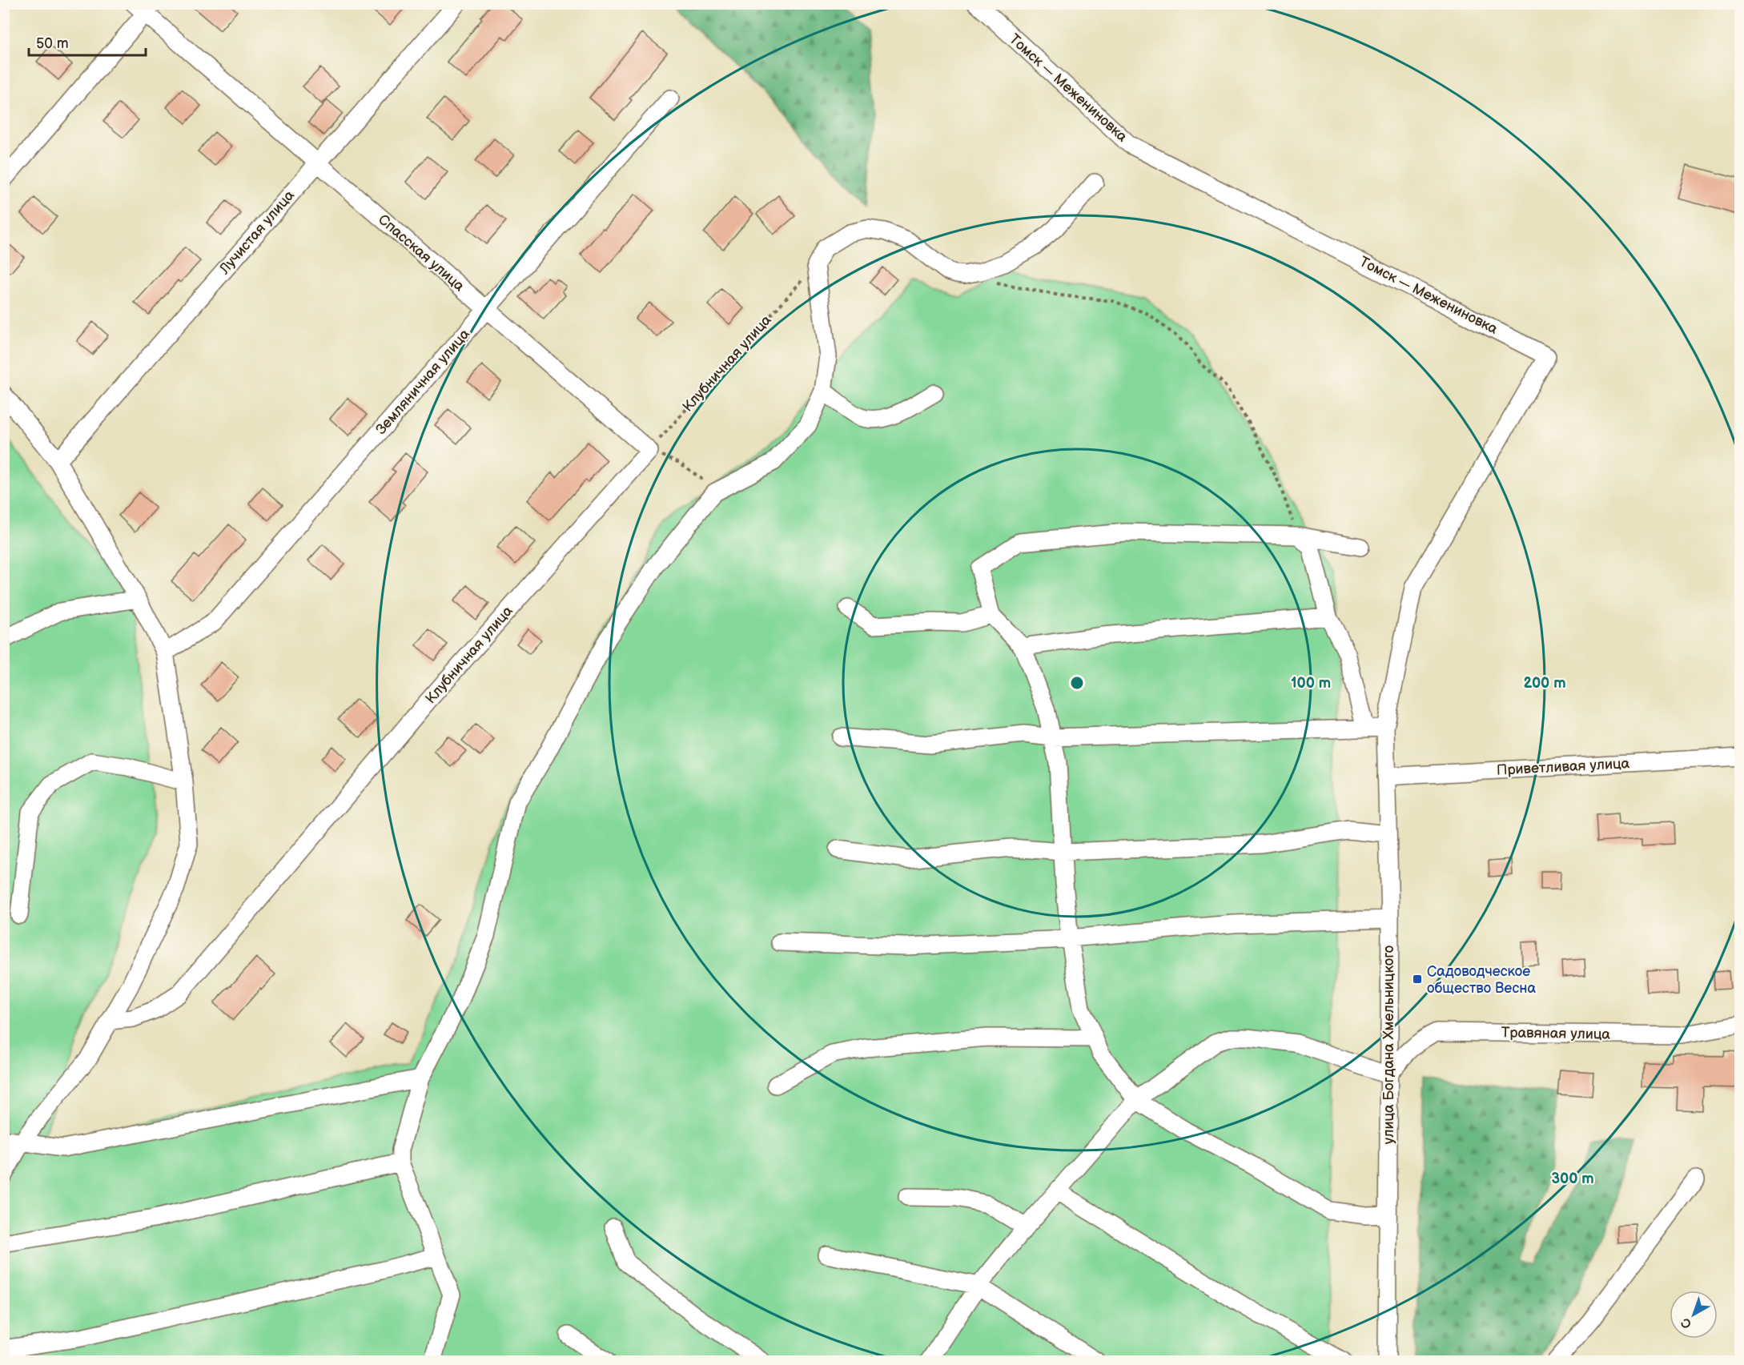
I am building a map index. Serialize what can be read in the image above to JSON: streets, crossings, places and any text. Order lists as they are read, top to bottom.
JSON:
{
  "streets": {
    "street": [
      "Томск — Межениновка",
      "Лучистая улица",
      "Спасская улица",
      "Клубничная улица",
      "Земляничная улица",
      "Приветливая улица",
      "Травяная улица",
      "улица Богдана Хмельницкого"
    ]
  },
  "crossings": [
    ["Томск — Межениновка", "улица Богдана Хмельницкого"],
    ["Лучистая улица", "Спасская улица"],
    ["Спасская улица", "Клубничная улица"],
    ["Спасская улица", "Земляничная улица"],
    ["Приветливая улица", "улица Богдана Хмельницкого"],
    ["Травяная улица", "улица Богдана Хмельницкого"]
  ],
  "places": {
    "transit": ["Садоводческое общество Весна"]
  },
  "scale_bar": "50 m",
  "north": "bottom left",
  "rings": ["100 m", "200 m", "300 m"]
}
